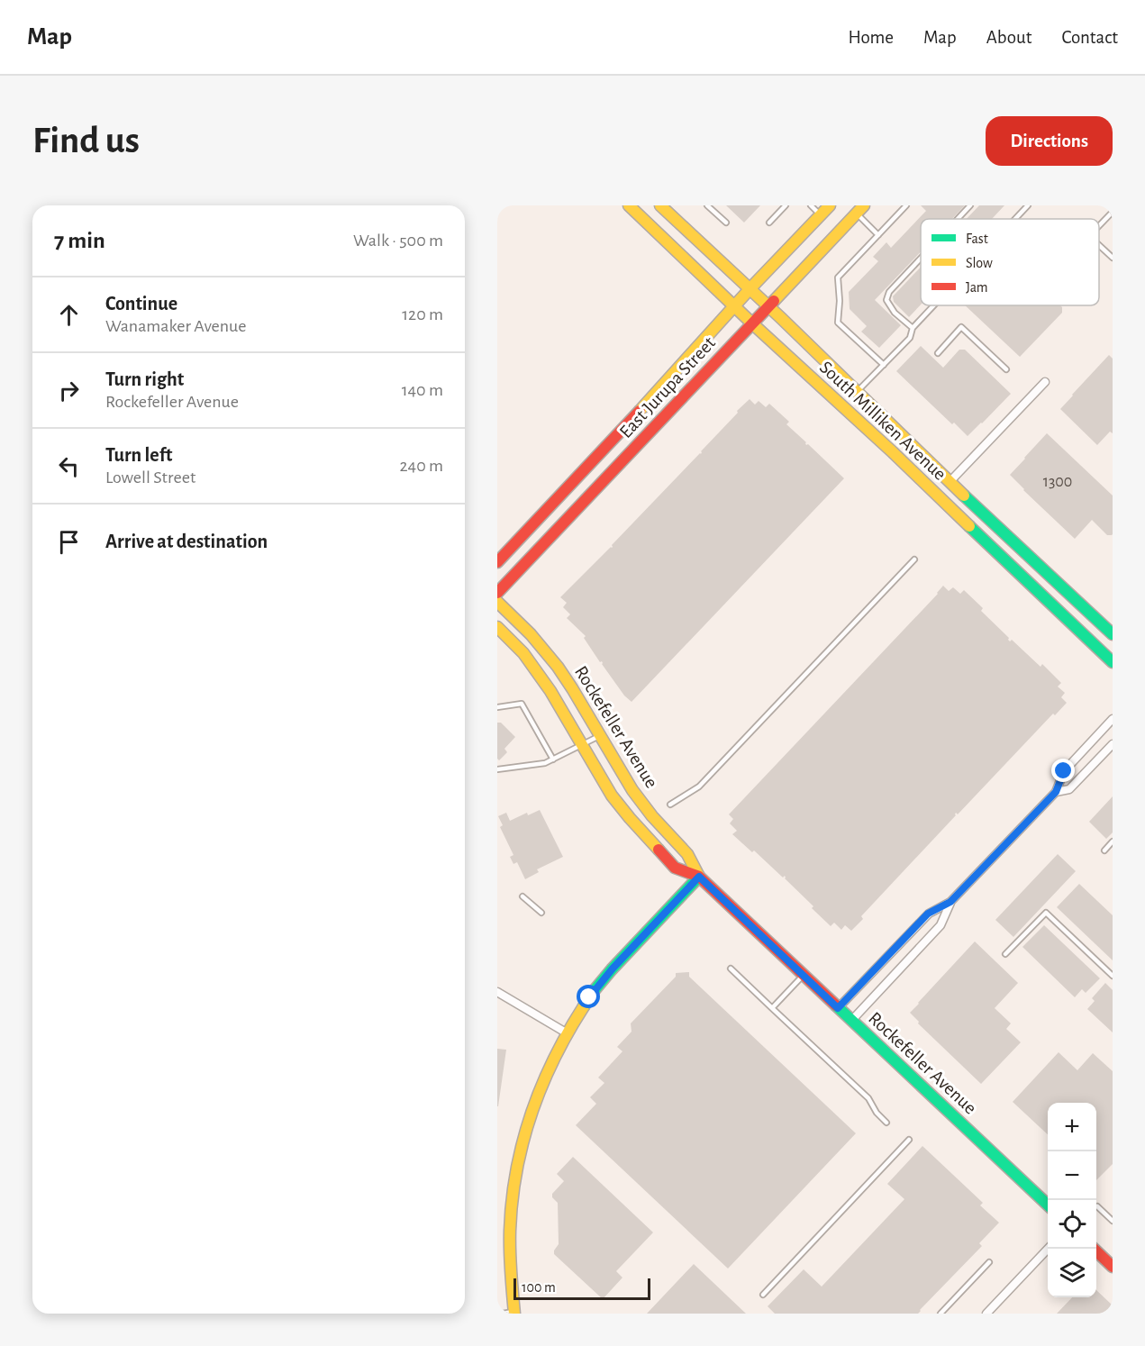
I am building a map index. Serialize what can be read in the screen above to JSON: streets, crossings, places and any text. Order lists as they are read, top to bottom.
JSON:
{
  "streets": {
    "main road": ["East Jurupa Street", "South Milliken Avenue", "Rockefeller Avenue"]
  },
  "crossings": [
    ["East Jurupa Street", "South Milliken Avenue"]
  ],
  "house_numbers": ["1300"],
  "legend": ["Fast", "Slow", "Jam"],
  "scale_bar": "100 m",
  "page": {
    "header": "Map",
    "nav": [
      "Home",
      "Map",
      "About",
      "Contact"
    ],
    "buttons": "Directions",
    "title": "Find us",
    "heading": ["7 min", "Walk · 500 m"],
    "list": [
      ["Continue", "Wanamaker Avenue", "120 m"],
      ["Turn right", "Rockefeller Avenue", "140 m"],
      ["Turn left", "Lowell Street", "240 m"],
      "Arrive at destination"
    ],
    "map_buttons": ["+", "−"],
    "scale": "100 m"
  }
}
